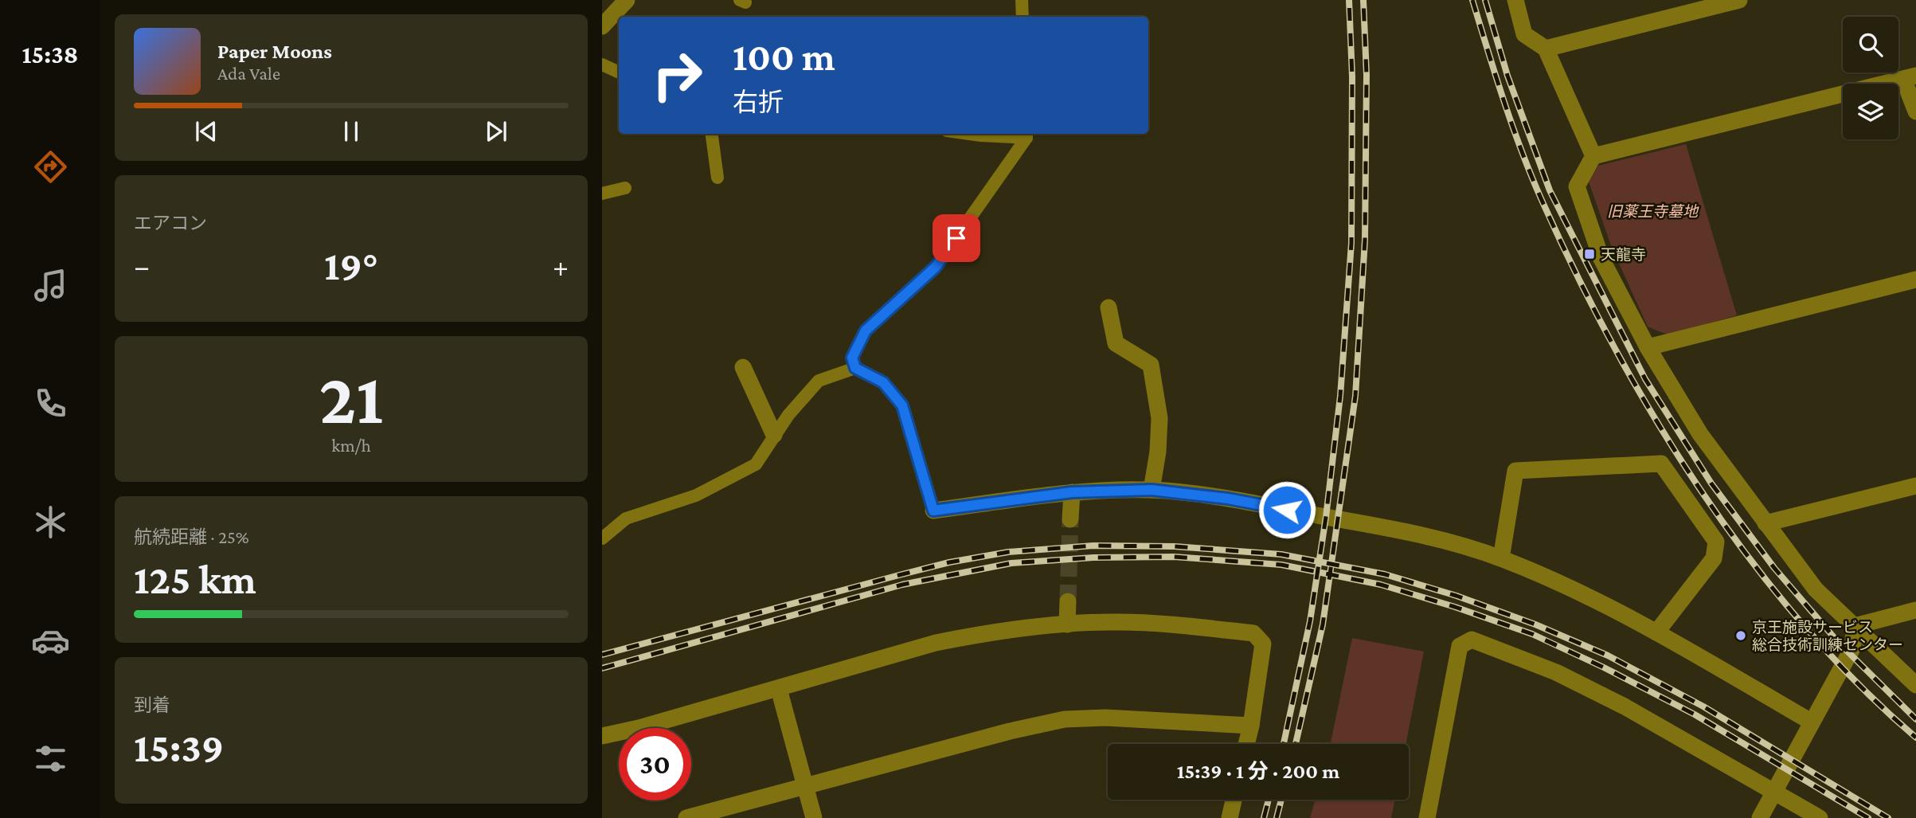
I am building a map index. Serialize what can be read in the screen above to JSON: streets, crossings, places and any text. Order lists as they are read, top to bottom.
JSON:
{
  "parks": ["旧薬王寺墓地"],
  "places": {
    "transit": ["天龍寺"],
    "other": ["京王施設サービス 総合技術訓練センター"]
  },
  "page": {
    "tabs": "15:38",
    "turn": ["100 m", "右折"],
    "song": ["Paper Moons", "Ada Vale"],
    "tile": [
      "エアコン",
      ["21", "km/h"],
      ["航続距離 · 25%", "125 km"],
      ["到着", "15:39"]
    ],
    "heat": ["−", "19°", "+"],
    "limit": "30",
    "trip": "15:39 · 1 分 · 200 m"
  }
}
